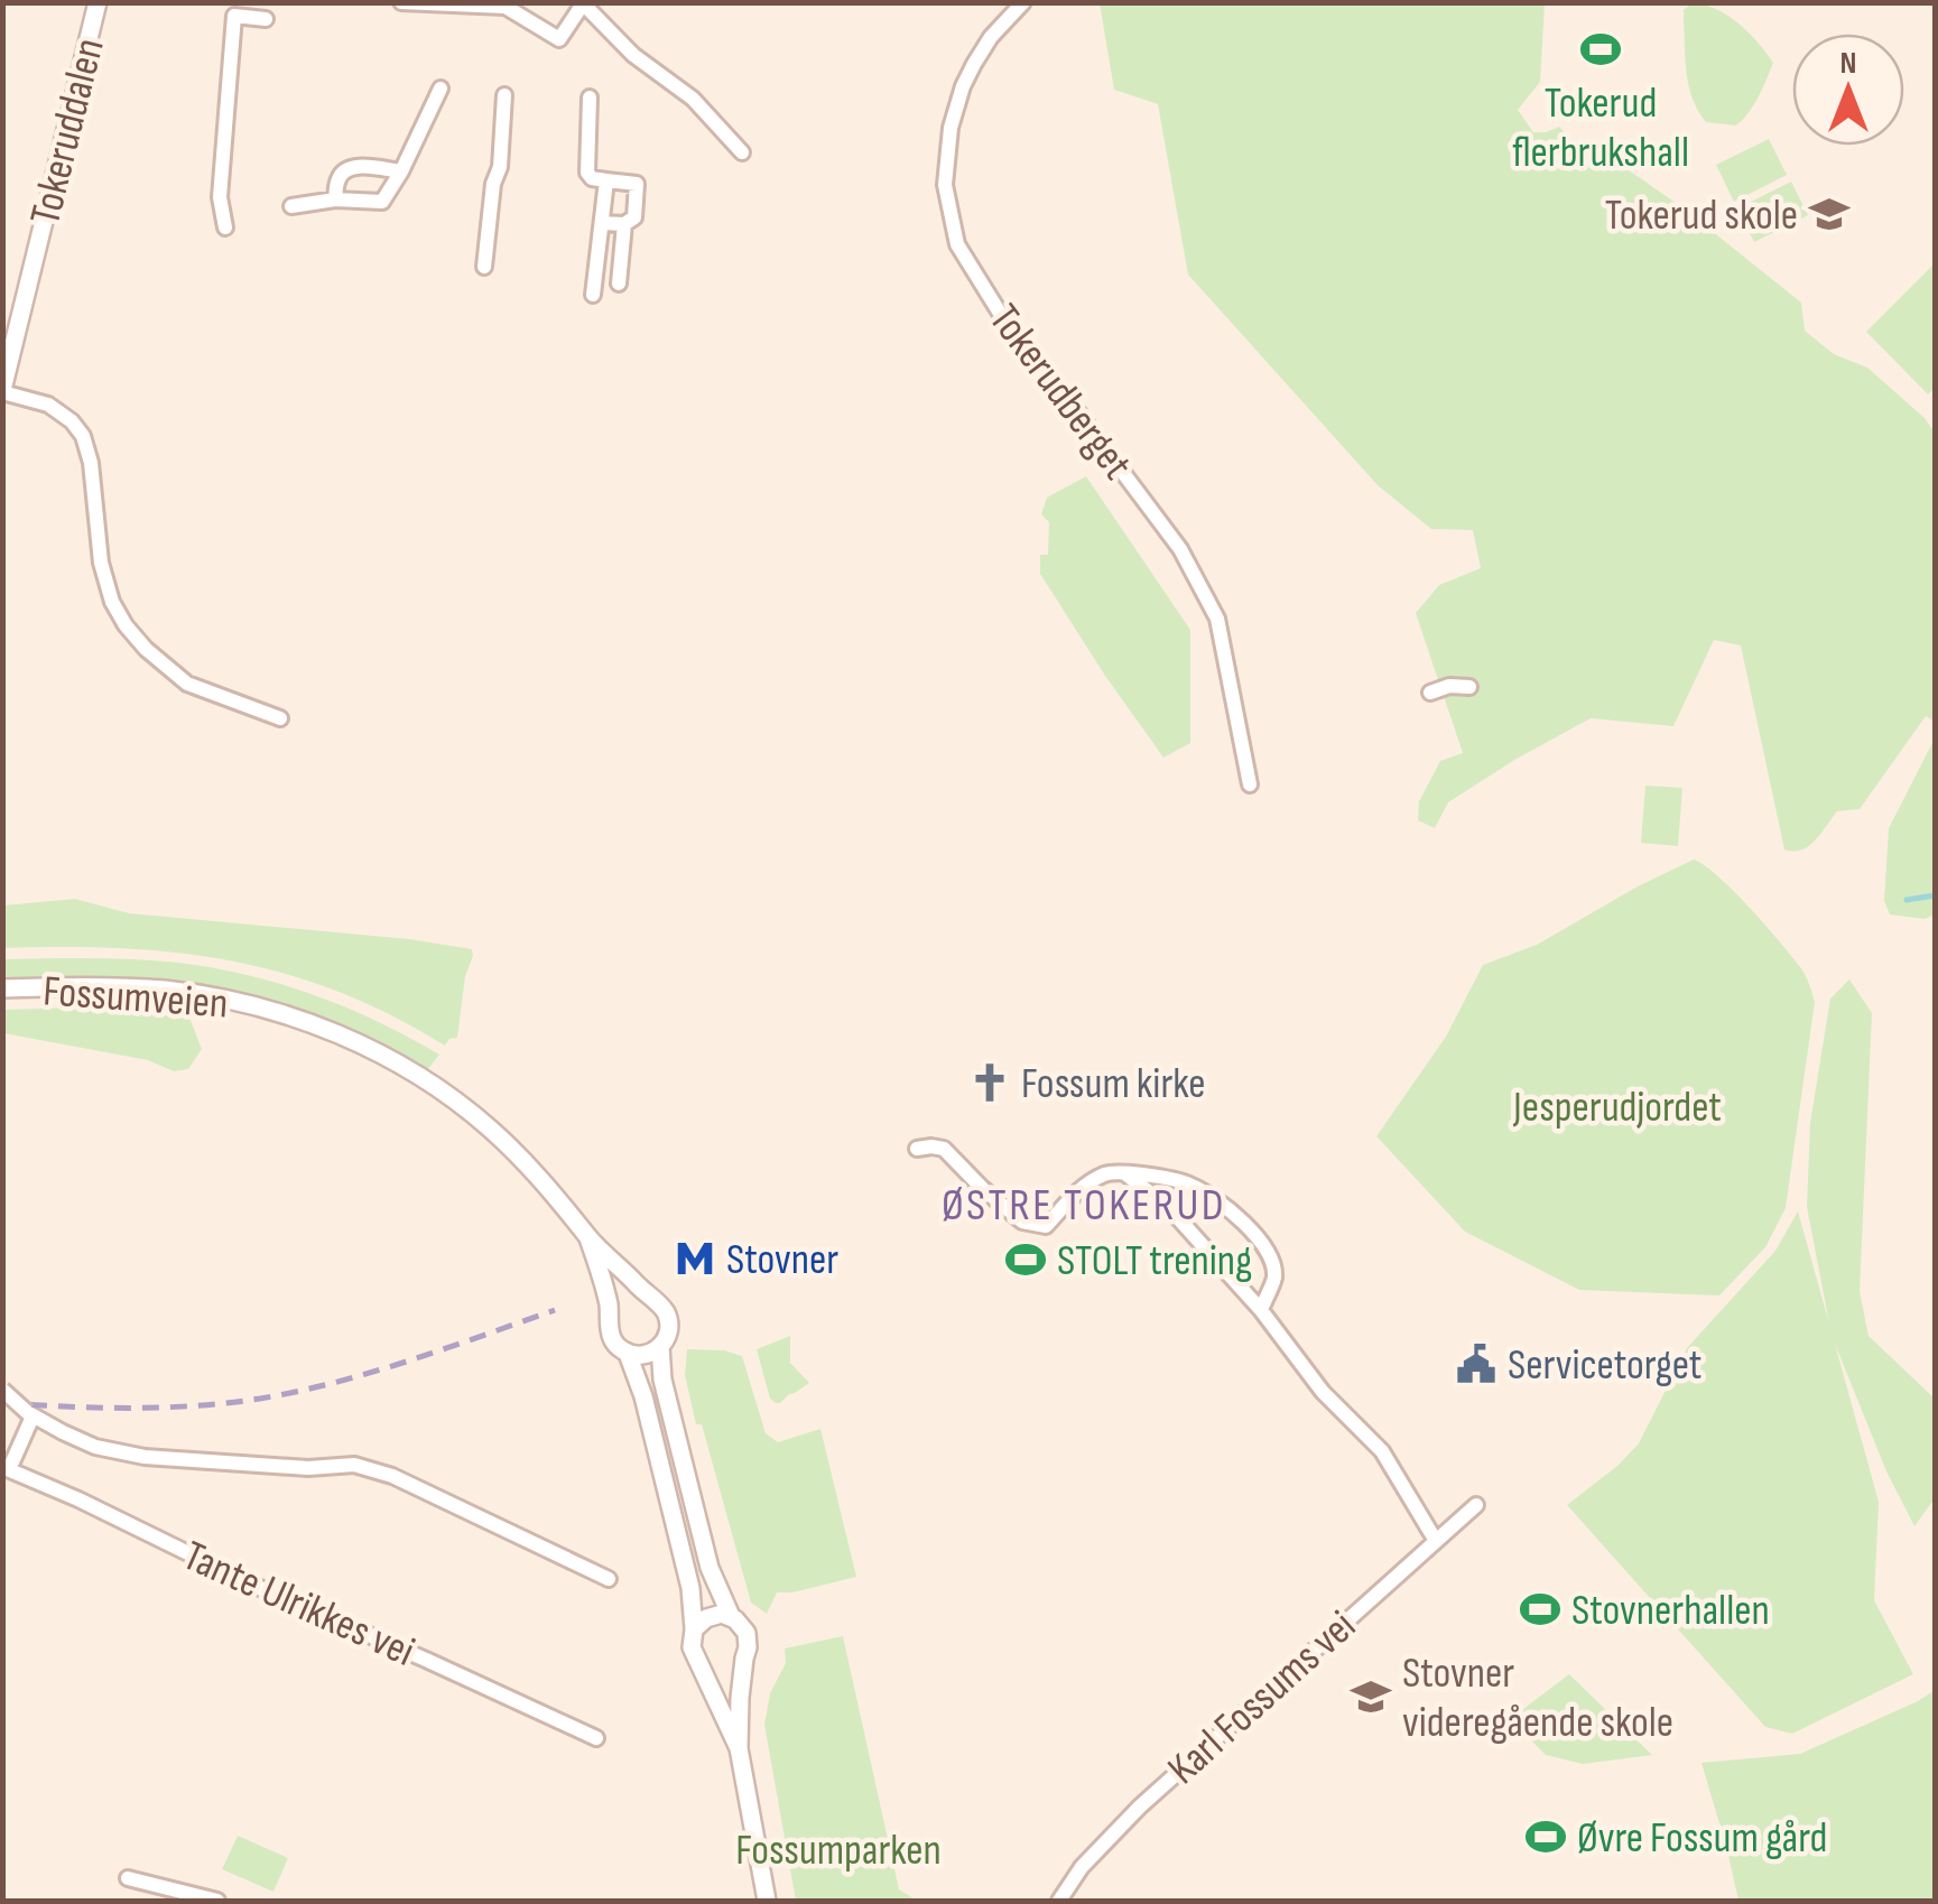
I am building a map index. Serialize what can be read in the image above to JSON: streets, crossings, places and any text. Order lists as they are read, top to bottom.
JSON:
{
  "streets": {
    "street": [
      "Tokeruddalen",
      "Tokerudberget",
      "Fossumveien",
      "Tante Ulrikkes vei",
      "Karl Fossums vei"
    ]
  },
  "districts": ["ØSTRE TOKERUD"],
  "parks": ["Jesperudjordet", "Fossumparken"],
  "places": {
    "sports": [
      "Tokerud flerbrukshall",
      "STOLT trening",
      "Stovnerhallen",
      "Øvre Fossum gård"
    ],
    "school or university": ["Tokerud skole", "Stovner videregående skole"],
    "church": ["Fossum kirke"],
    "metro station": ["Stovner"],
    "public building": ["Servicetorget"]
  },
  "north": "top"
}
